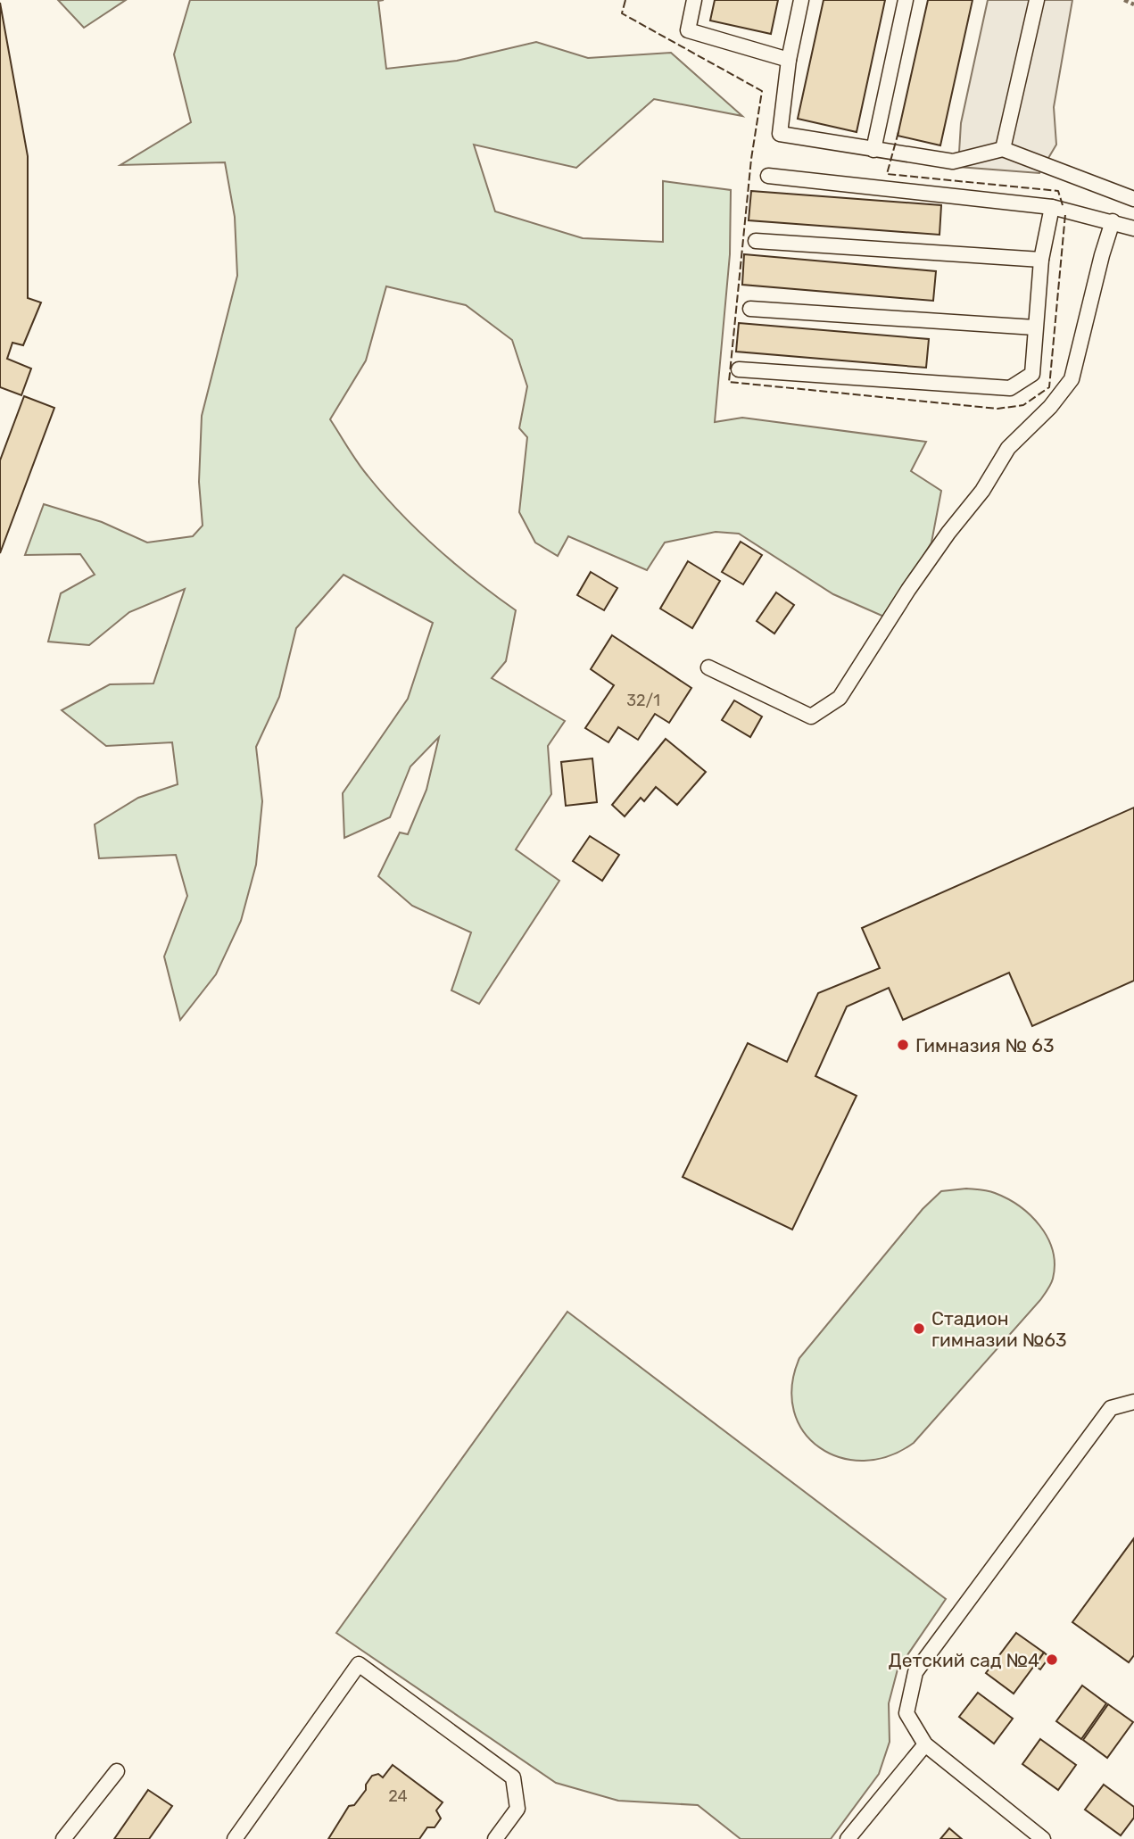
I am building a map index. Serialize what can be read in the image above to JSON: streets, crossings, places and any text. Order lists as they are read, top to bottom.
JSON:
{
  "places": ["Гимназия № 63", "Стадион гимназии №63", "Детский сад №4"],
  "house_numbers": ["32/1", "24"]
}
